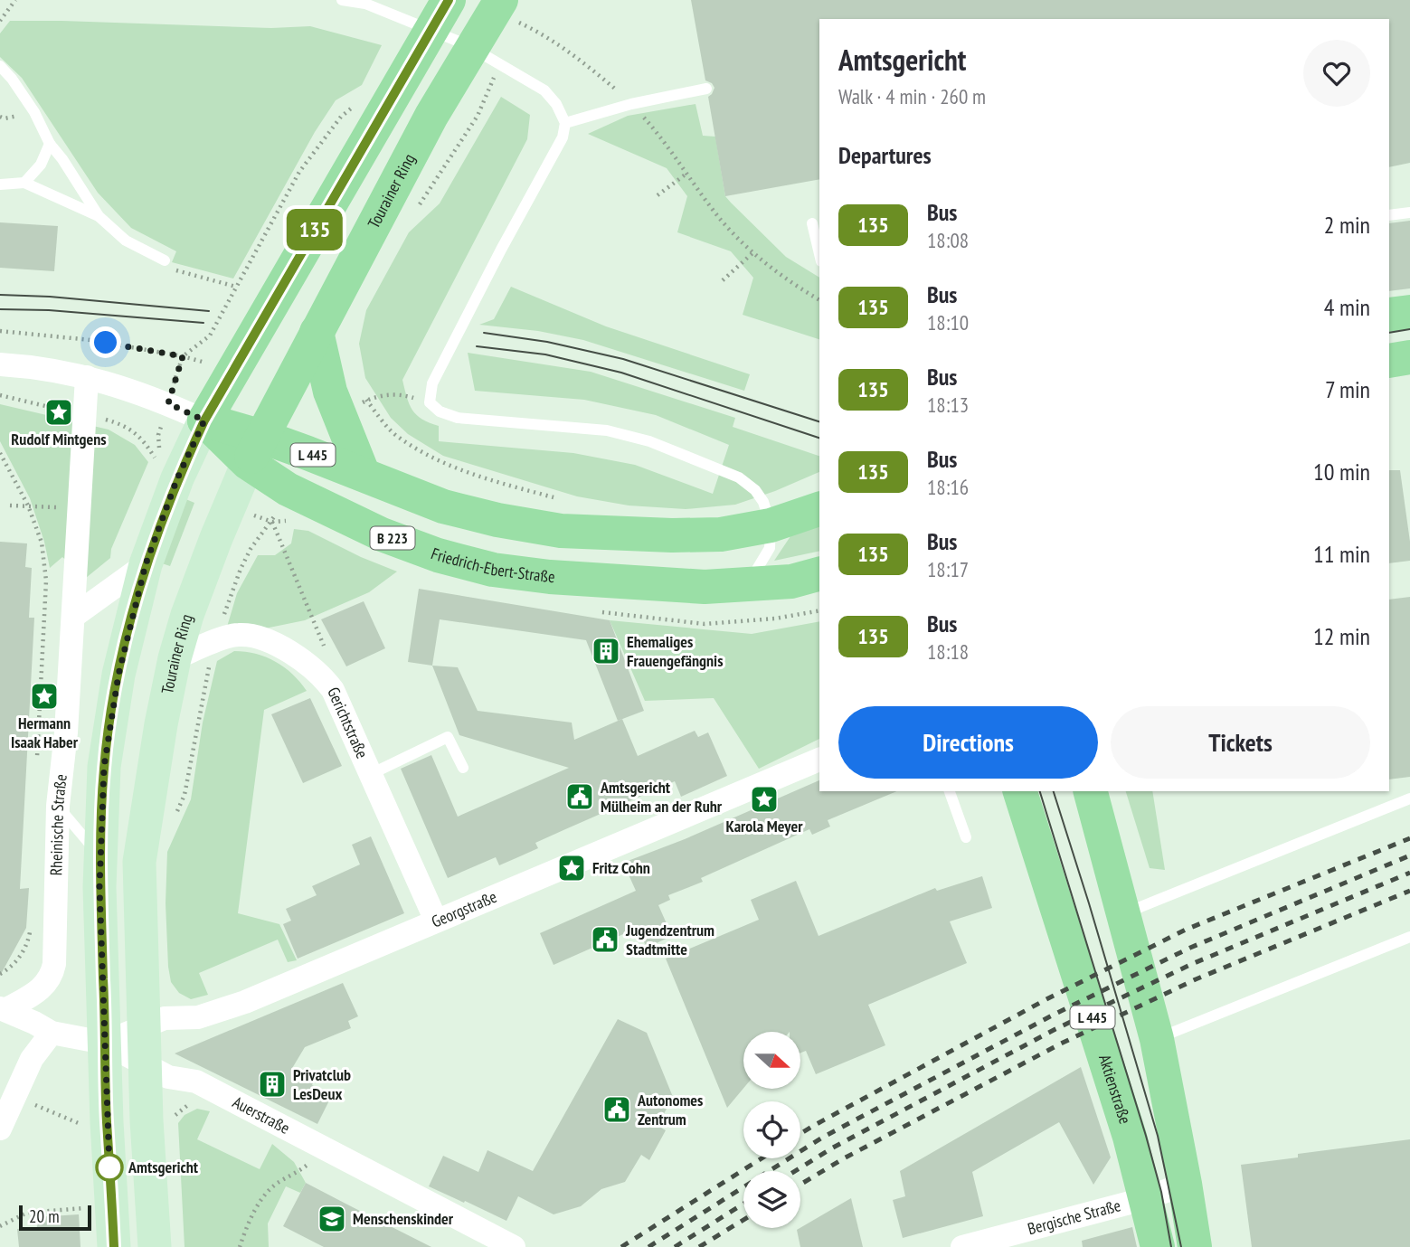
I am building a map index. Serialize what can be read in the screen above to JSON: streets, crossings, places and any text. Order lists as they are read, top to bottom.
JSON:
{
  "streets": {
    "main road": [
      "Tourainer Ring",
      "L 445",
      "B 223",
      "Friedrich-Ebert-Straße",
      "Aktienstraße"
    ],
    "street": [
      "Gerichtstraße",
      "Rheinische Straße",
      "Georgstraße",
      "Auerstraße",
      "Bergische Straße"
    ]
  },
  "crossings": [
    ["Tourainer Ring", "Friedrich-Ebert-Straße"],
    ["Tourainer Ring", "Gerichtstraße"],
    ["Tourainer Ring", "Georgstraße"],
    ["Tourainer Ring", "Auerstraße"],
    ["Friedrich-Ebert-Straße", "Rheinische Straße"],
    ["Gerichtstraße", "Georgstraße"],
    ["Rheinische Straße", "Auerstraße"],
    ["Georgstraße", "Auerstraße"],
    ["Aktienstraße", "Bergische Straße"]
  ],
  "places": {
    "place": [
      "Rudolf Mintgens",
      "Hermann Isaak Haber",
      "Karola Meyer",
      "Fritz Cohn"
    ],
    "building": ["Ehemaliges Frauengefängnis", "Privatclub LesDeux"],
    "public building": ["Amtsgericht Mülheim an der Ruhr", "Jugendzentrum Stadtmitte", "Autonomes Zentrum"],
    "other": ["Amtsgericht"],
    "school or university": ["Menschenskinder"]
  },
  "lines": ["bus line 135"],
  "scale_bar": "20 m",
  "north": "right",
  "page": {
    "on_map": "135",
    "heading": [
      ["Amtsgericht", "Walk · 4 min · 260 m"],
      "Departures"
    ],
    "list": [
      {
        "mark": "135",
        "name": "Bus",
        "note": "18:08",
        "value": "2 min"
      },
      {
        "mark": "135",
        "name": "Bus",
        "note": "18:10",
        "value": "4 min"
      },
      {
        "mark": "135",
        "name": "Bus",
        "note": "18:13",
        "value": "7 min"
      },
      {
        "mark": "135",
        "name": "Bus",
        "note": "18:16",
        "value": "10 min"
      },
      {
        "mark": "135",
        "name": "Bus",
        "note": "18:17",
        "value": "11 min"
      },
      {
        "mark": "135",
        "name": "Bus",
        "note": "18:18",
        "value": "12 min"
      }
    ],
    "buttons": ["Directions", "Tickets"],
    "scale": "20 m"
  }
}
